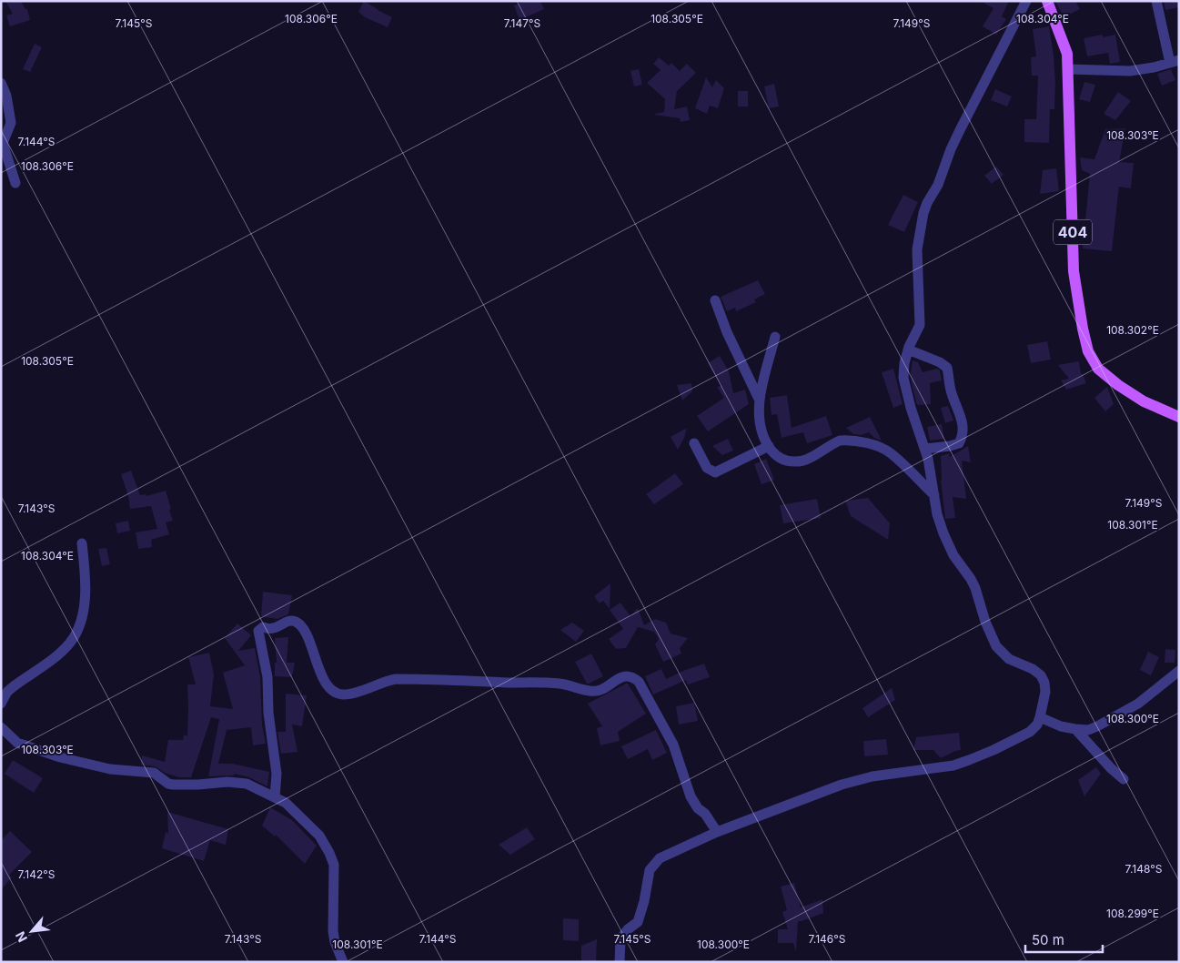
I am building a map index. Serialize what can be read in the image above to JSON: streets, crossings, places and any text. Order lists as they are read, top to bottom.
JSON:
{
  "streets": {
    "main road": ["404"]
  },
  "scale_bar": "50 m",
  "north": "bottom left",
  "coordinates": [
    "108.306°E",
    "108.305°E",
    "108.304°E",
    "7.145°S",
    "7.147°S",
    "7.149°S",
    "108.303°E",
    "7.144°S",
    "108.302°E",
    "7.143°S",
    "108.301°E",
    "108.300°E",
    "7.148°S",
    "7.142°S",
    "108.299°E",
    "7.146°S"
  ]
}
